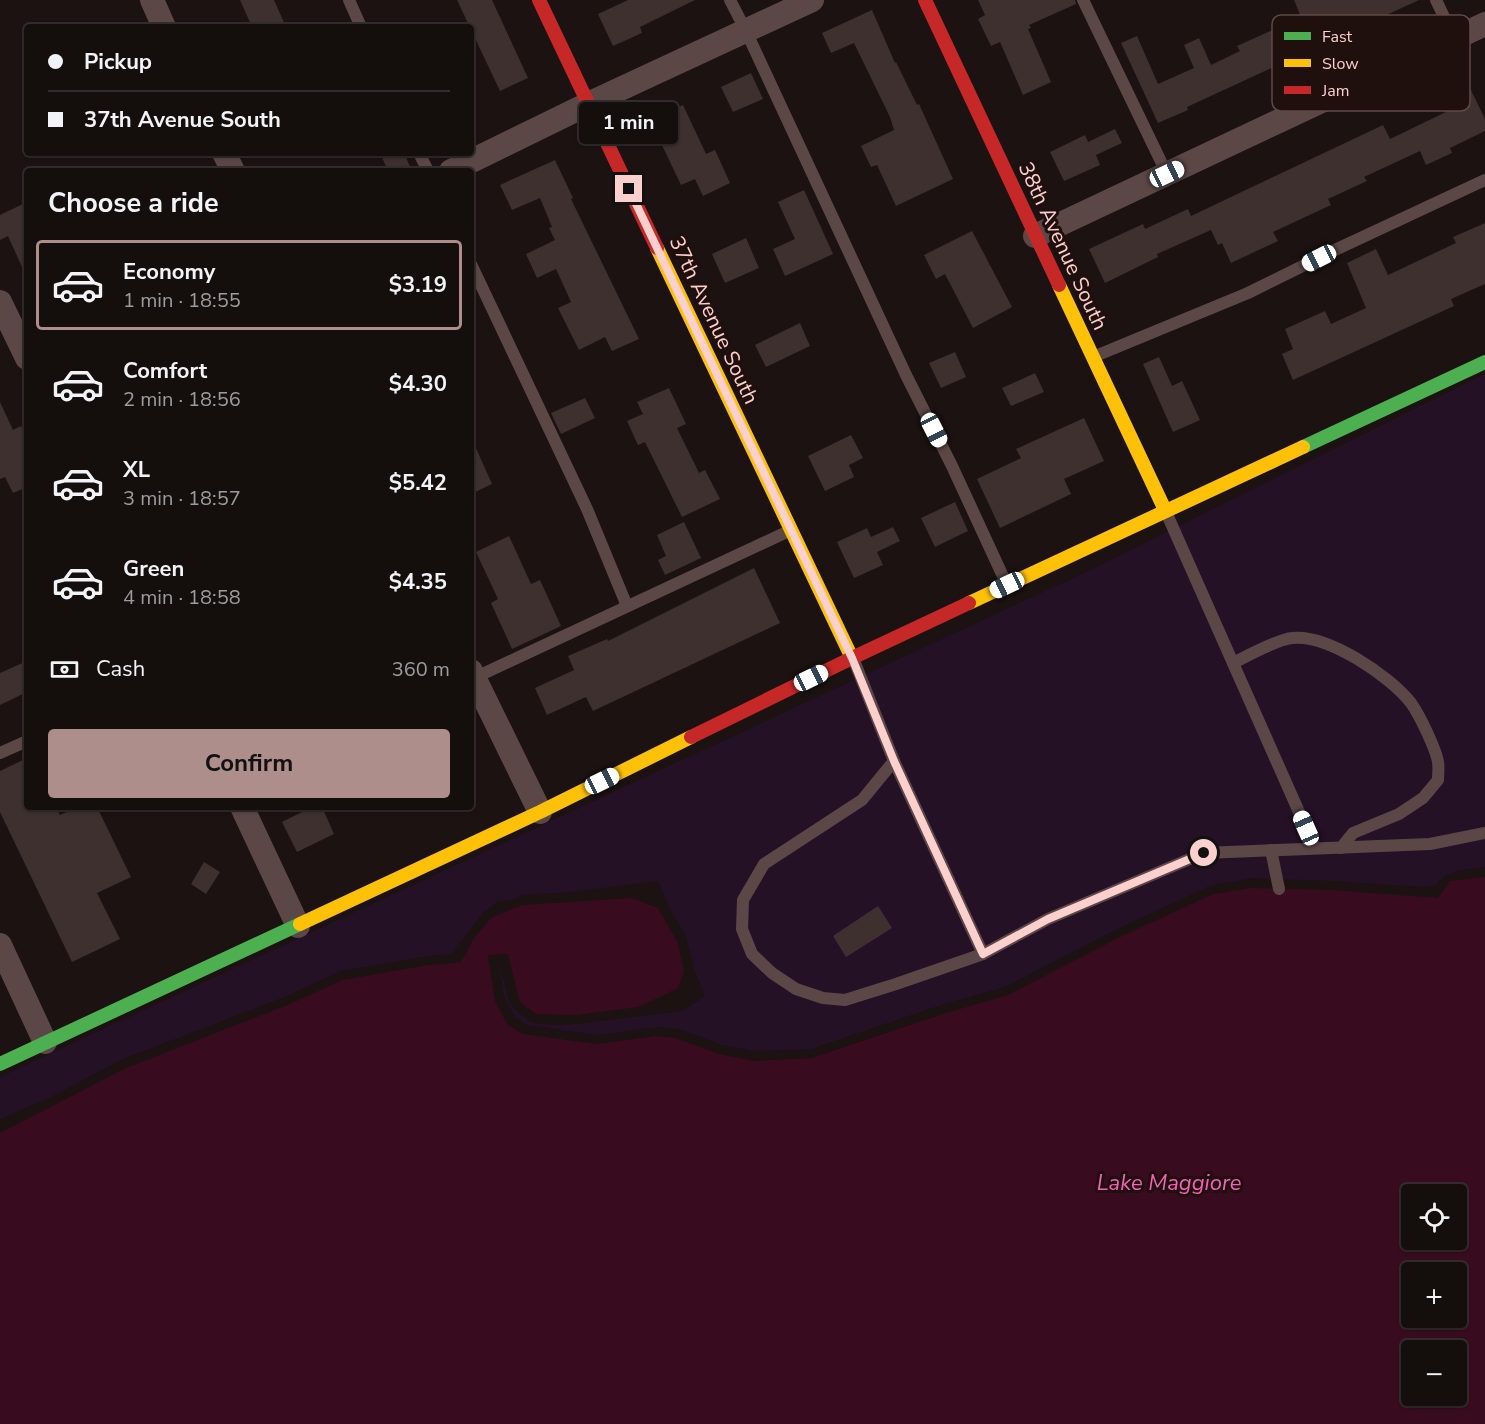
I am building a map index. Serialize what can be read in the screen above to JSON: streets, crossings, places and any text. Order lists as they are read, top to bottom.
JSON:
{
  "streets": {
    "main road": ["38th Avenue South", "37th Avenue South"]
  },
  "water": ["Lake Maggiore"],
  "legend": ["Fast", "Slow", "Jam"],
  "page": {
    "banner": ["Pickup", "37th Avenue South"],
    "bubble": "1 min",
    "heading": "Choose a ride",
    "list": [
      {
        "name": "Economy",
        "note": "1 min · 18:55",
        "value": "$3.19"
      },
      {
        "name": "Comfort",
        "note": "2 min · 18:56",
        "value": "$4.30"
      },
      {
        "name": "XL",
        "note": "3 min · 18:57",
        "value": "$5.42"
      },
      {
        "name": "Green",
        "note": "4 min · 18:58",
        "value": "$4.35"
      }
    ],
    "pay": ["Cash", "360 m"],
    "buttons": "Confirm",
    "map_buttons": ["+", "−"]
  }
}
